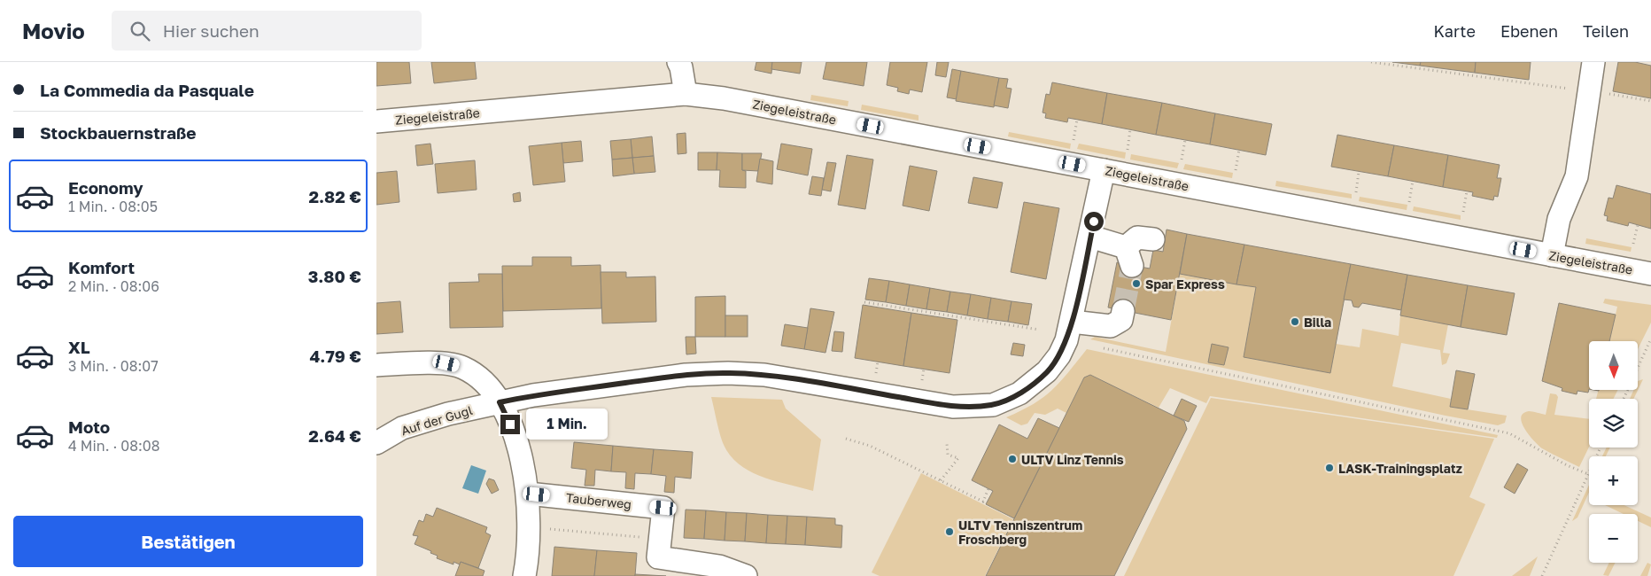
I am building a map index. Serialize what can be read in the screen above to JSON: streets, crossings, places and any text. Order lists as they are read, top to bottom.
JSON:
{
  "streets": {
    "street": ["Ziegeleistraße", "Auf der Gugl", "Tauberweg"]
  },
  "crossings": [
    ["Ziegeleistraße", "Auf der Gugl"]
  ],
  "places": [
    "Spar Express",
    "Billa",
    "ULTV Linz Tennis",
    "LASK-Trainingsplatz",
    "ULTV Tenniszentrum Froschberg"
  ],
  "north": "bottom",
  "page": {
    "header": "Movio",
    "search": "Hier suchen",
    "nav": ["Karte", "Ebenen", "Teilen"],
    "banner": ["La Commedia da Pasquale", "Stockbauernstraße"],
    "list": [
      {
        "name": "Economy",
        "note": "1 Min. · 08:05",
        "value": "2.82 €"
      },
      {
        "name": "Komfort",
        "note": "2 Min. · 08:06",
        "value": "3.80 €"
      },
      {
        "name": "XL",
        "note": "3 Min. · 08:07",
        "value": "4.79 €"
      },
      {
        "name": "Moto",
        "note": "4 Min. · 08:08",
        "value": "2.64 €"
      }
    ],
    "map_buttons": ["+", "−"],
    "bubble": "1 Min.",
    "buttons": "Bestätigen"
  }
}
